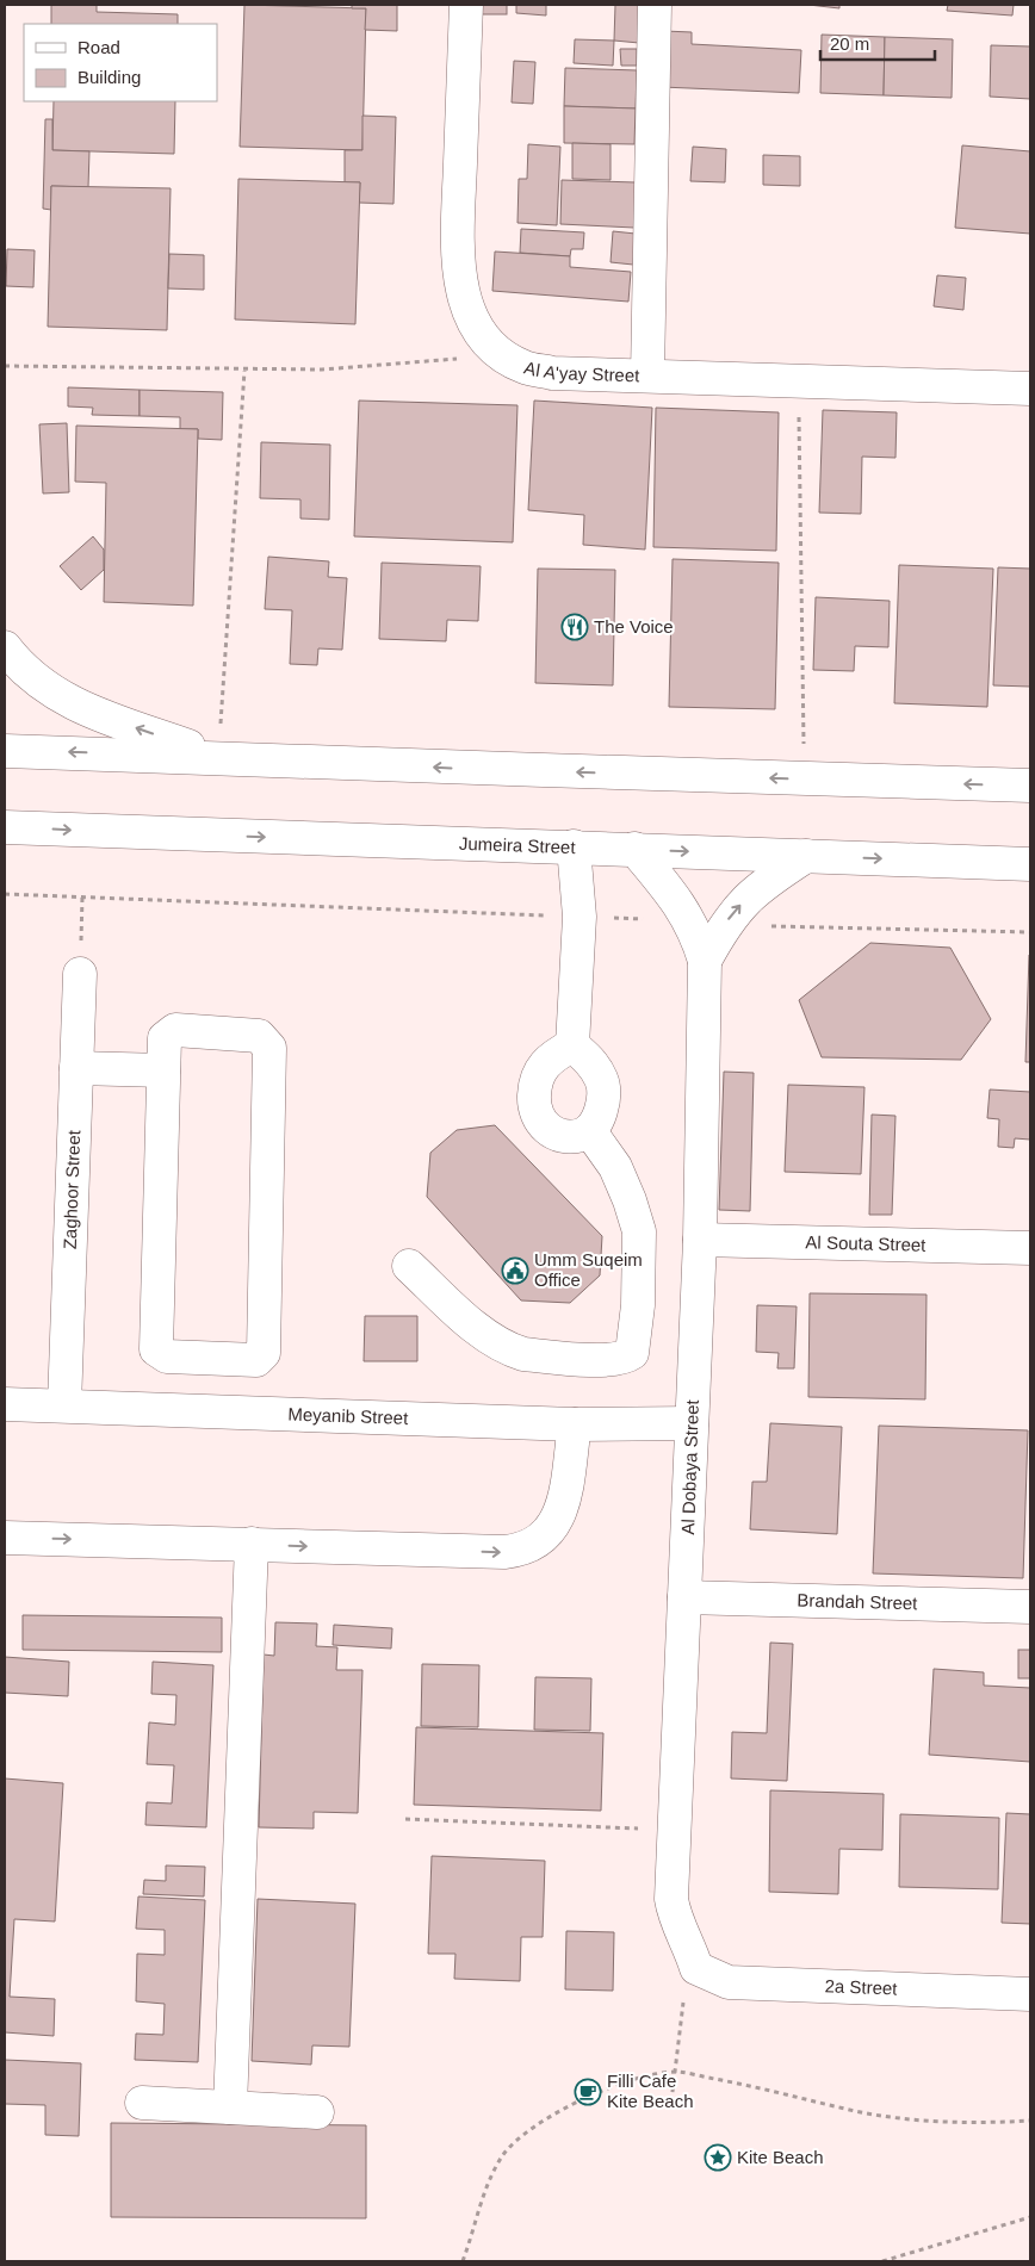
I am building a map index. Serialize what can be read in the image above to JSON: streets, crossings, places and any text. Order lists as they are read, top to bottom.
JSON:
{
  "streets": {
    "street": [
      "Al A'yay Street",
      "Jumeira Street",
      "Zaghoor Street",
      "Al Souta Street",
      "Meyanib Street",
      "Al Dobaya Street",
      "Brandah Street",
      "2a Street"
    ]
  },
  "crossings": [
    ["Jumeira Street", "Al Dobaya Street"],
    ["Zaghoor Street", "Meyanib Street"],
    ["Al Souta Street", "Al Dobaya Street"],
    ["Meyanib Street", "Al Dobaya Street"],
    ["Al Dobaya Street", "Brandah Street"],
    ["Al Dobaya Street", "2a Street"]
  ],
  "places": {
    "restaurant": ["The Voice"],
    "public building": ["Umm Suqeim Office"],
    "cafe": ["Filli Cafe Kite Beach"],
    "place": ["Kite Beach"]
  },
  "legend": ["Road", "Building"],
  "scale_bar": "20 m"
}
